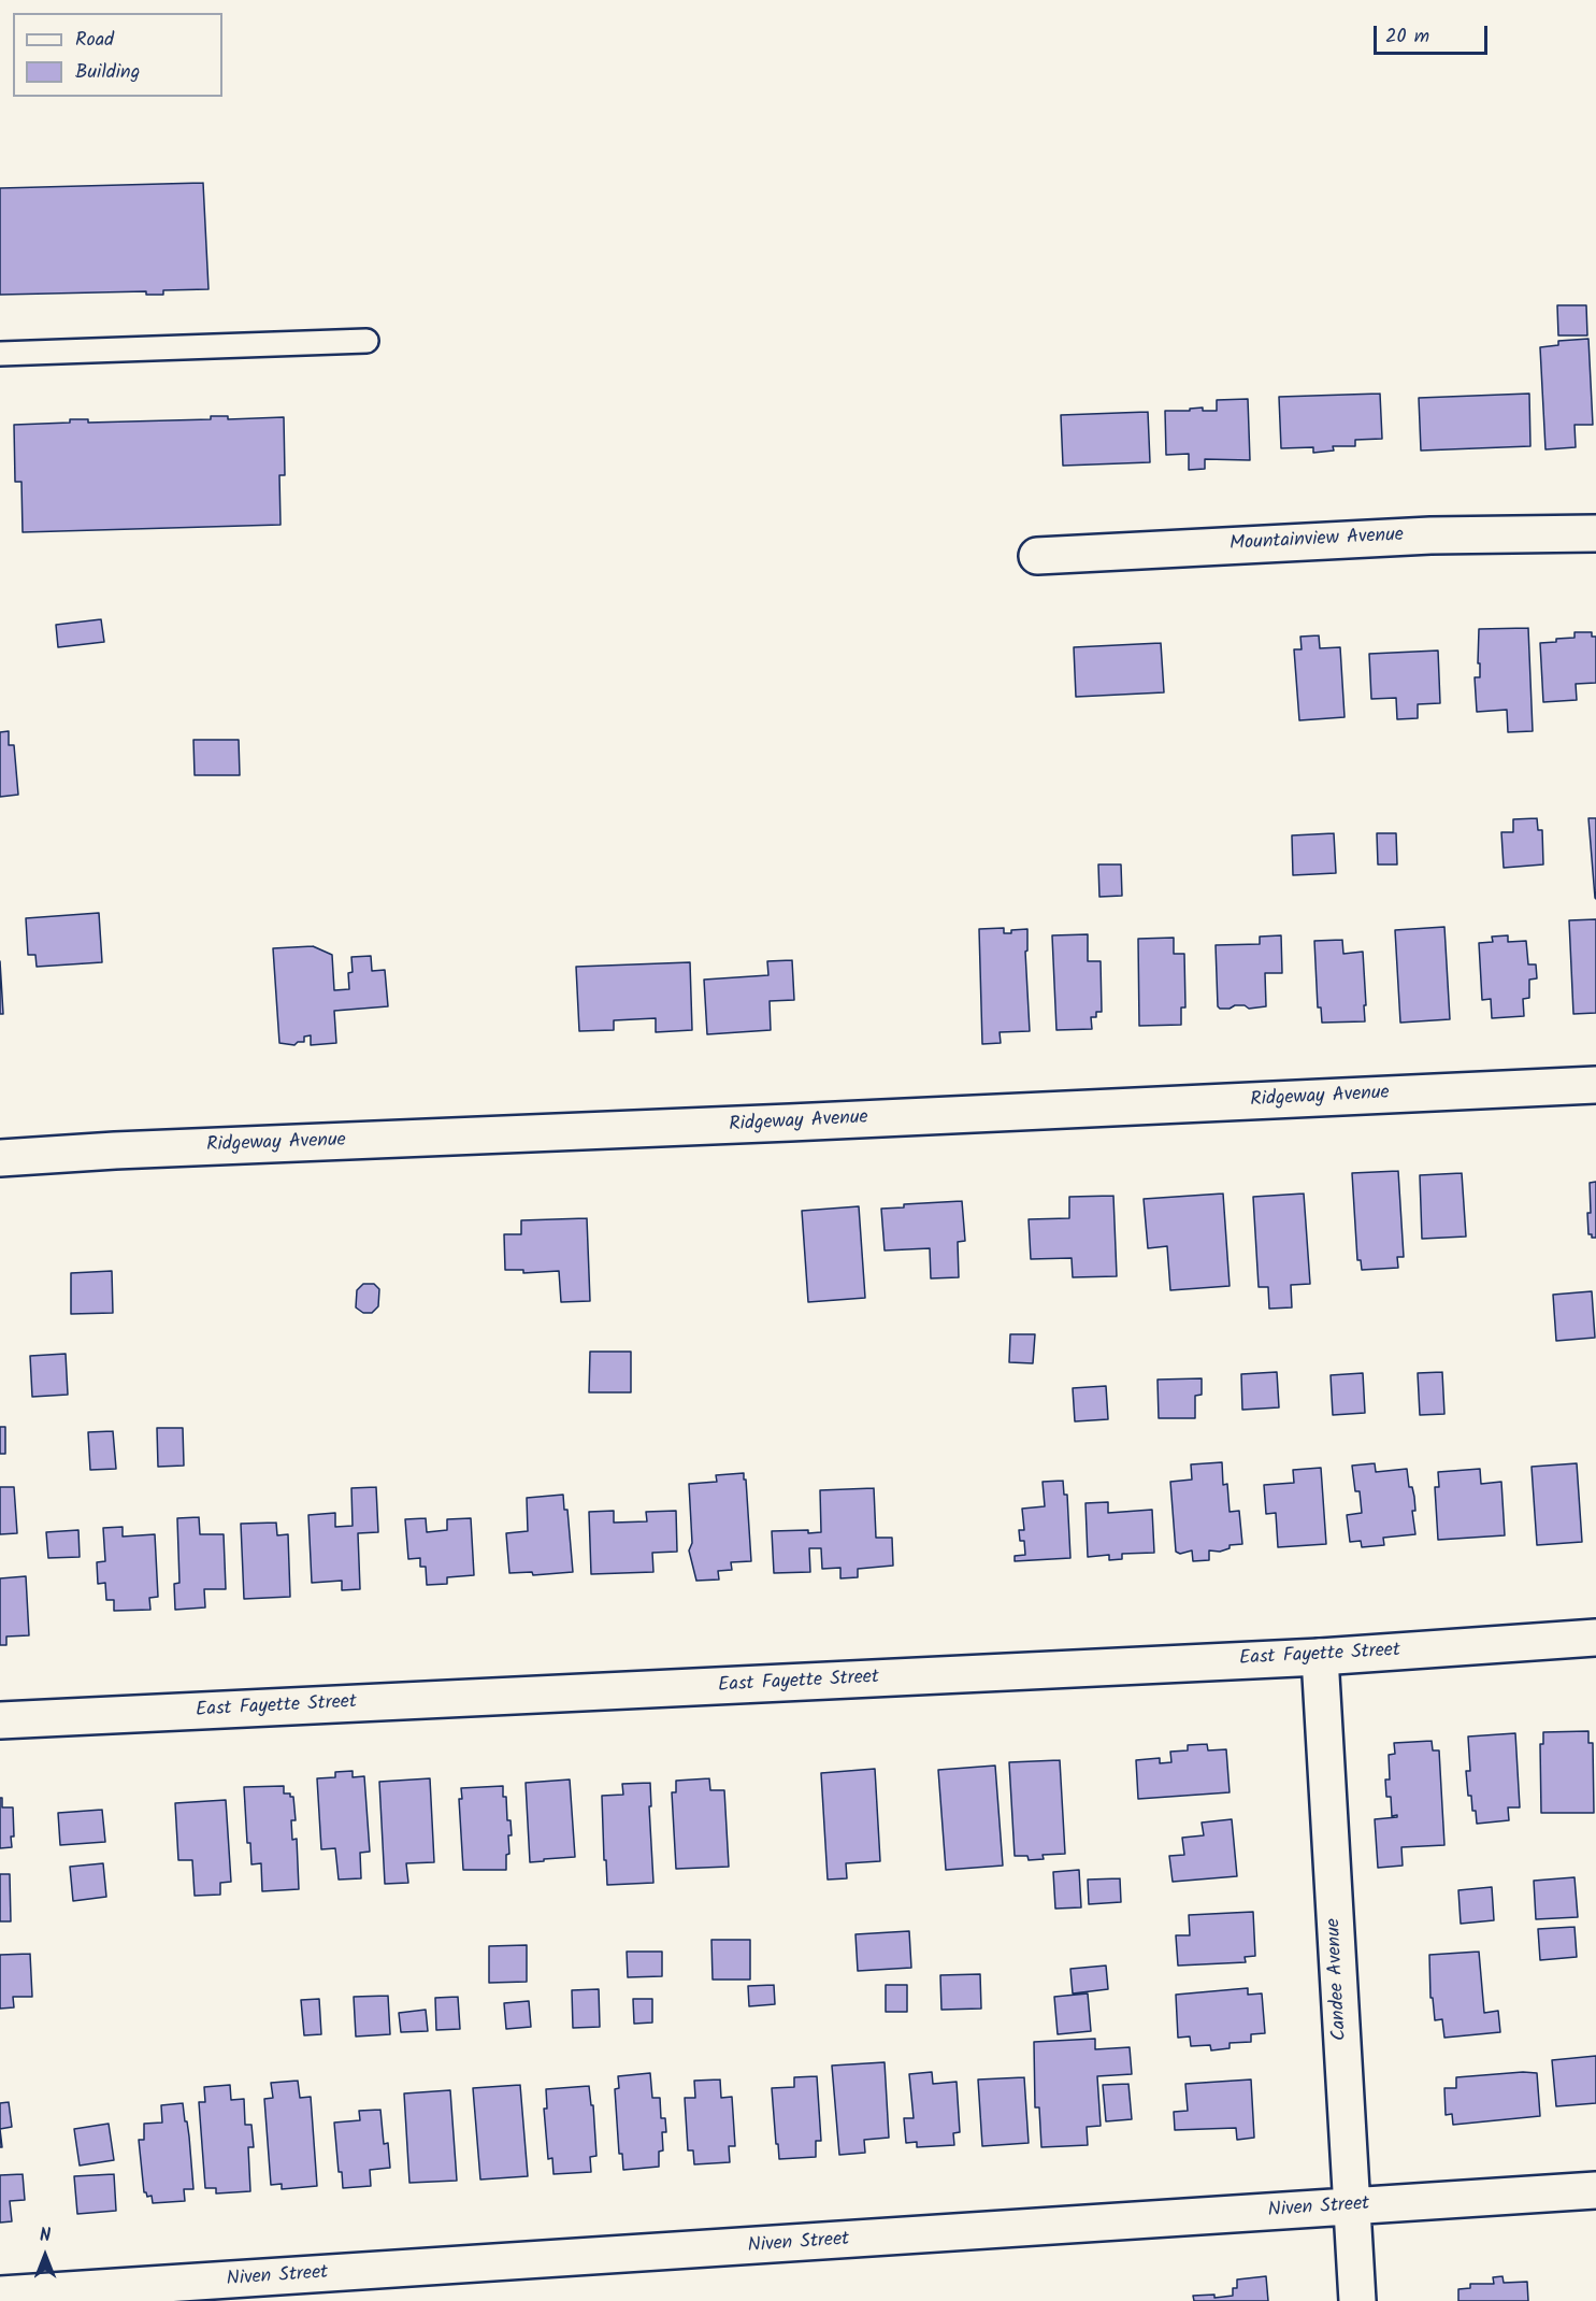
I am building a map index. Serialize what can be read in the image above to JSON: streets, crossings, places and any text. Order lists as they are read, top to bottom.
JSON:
{
  "streets": {
    "street": [
      "Mountainview Avenue",
      "Ridgeway Avenue",
      "East Fayette Street",
      "Candee Avenue",
      "Niven Street"
    ]
  },
  "crossings": [
    ["East Fayette Street", "Candee Avenue"],
    ["Candee Avenue", "Niven Street"]
  ],
  "legend": ["Road", "Building"],
  "scale_bar": "20 m",
  "north": "top"
}
